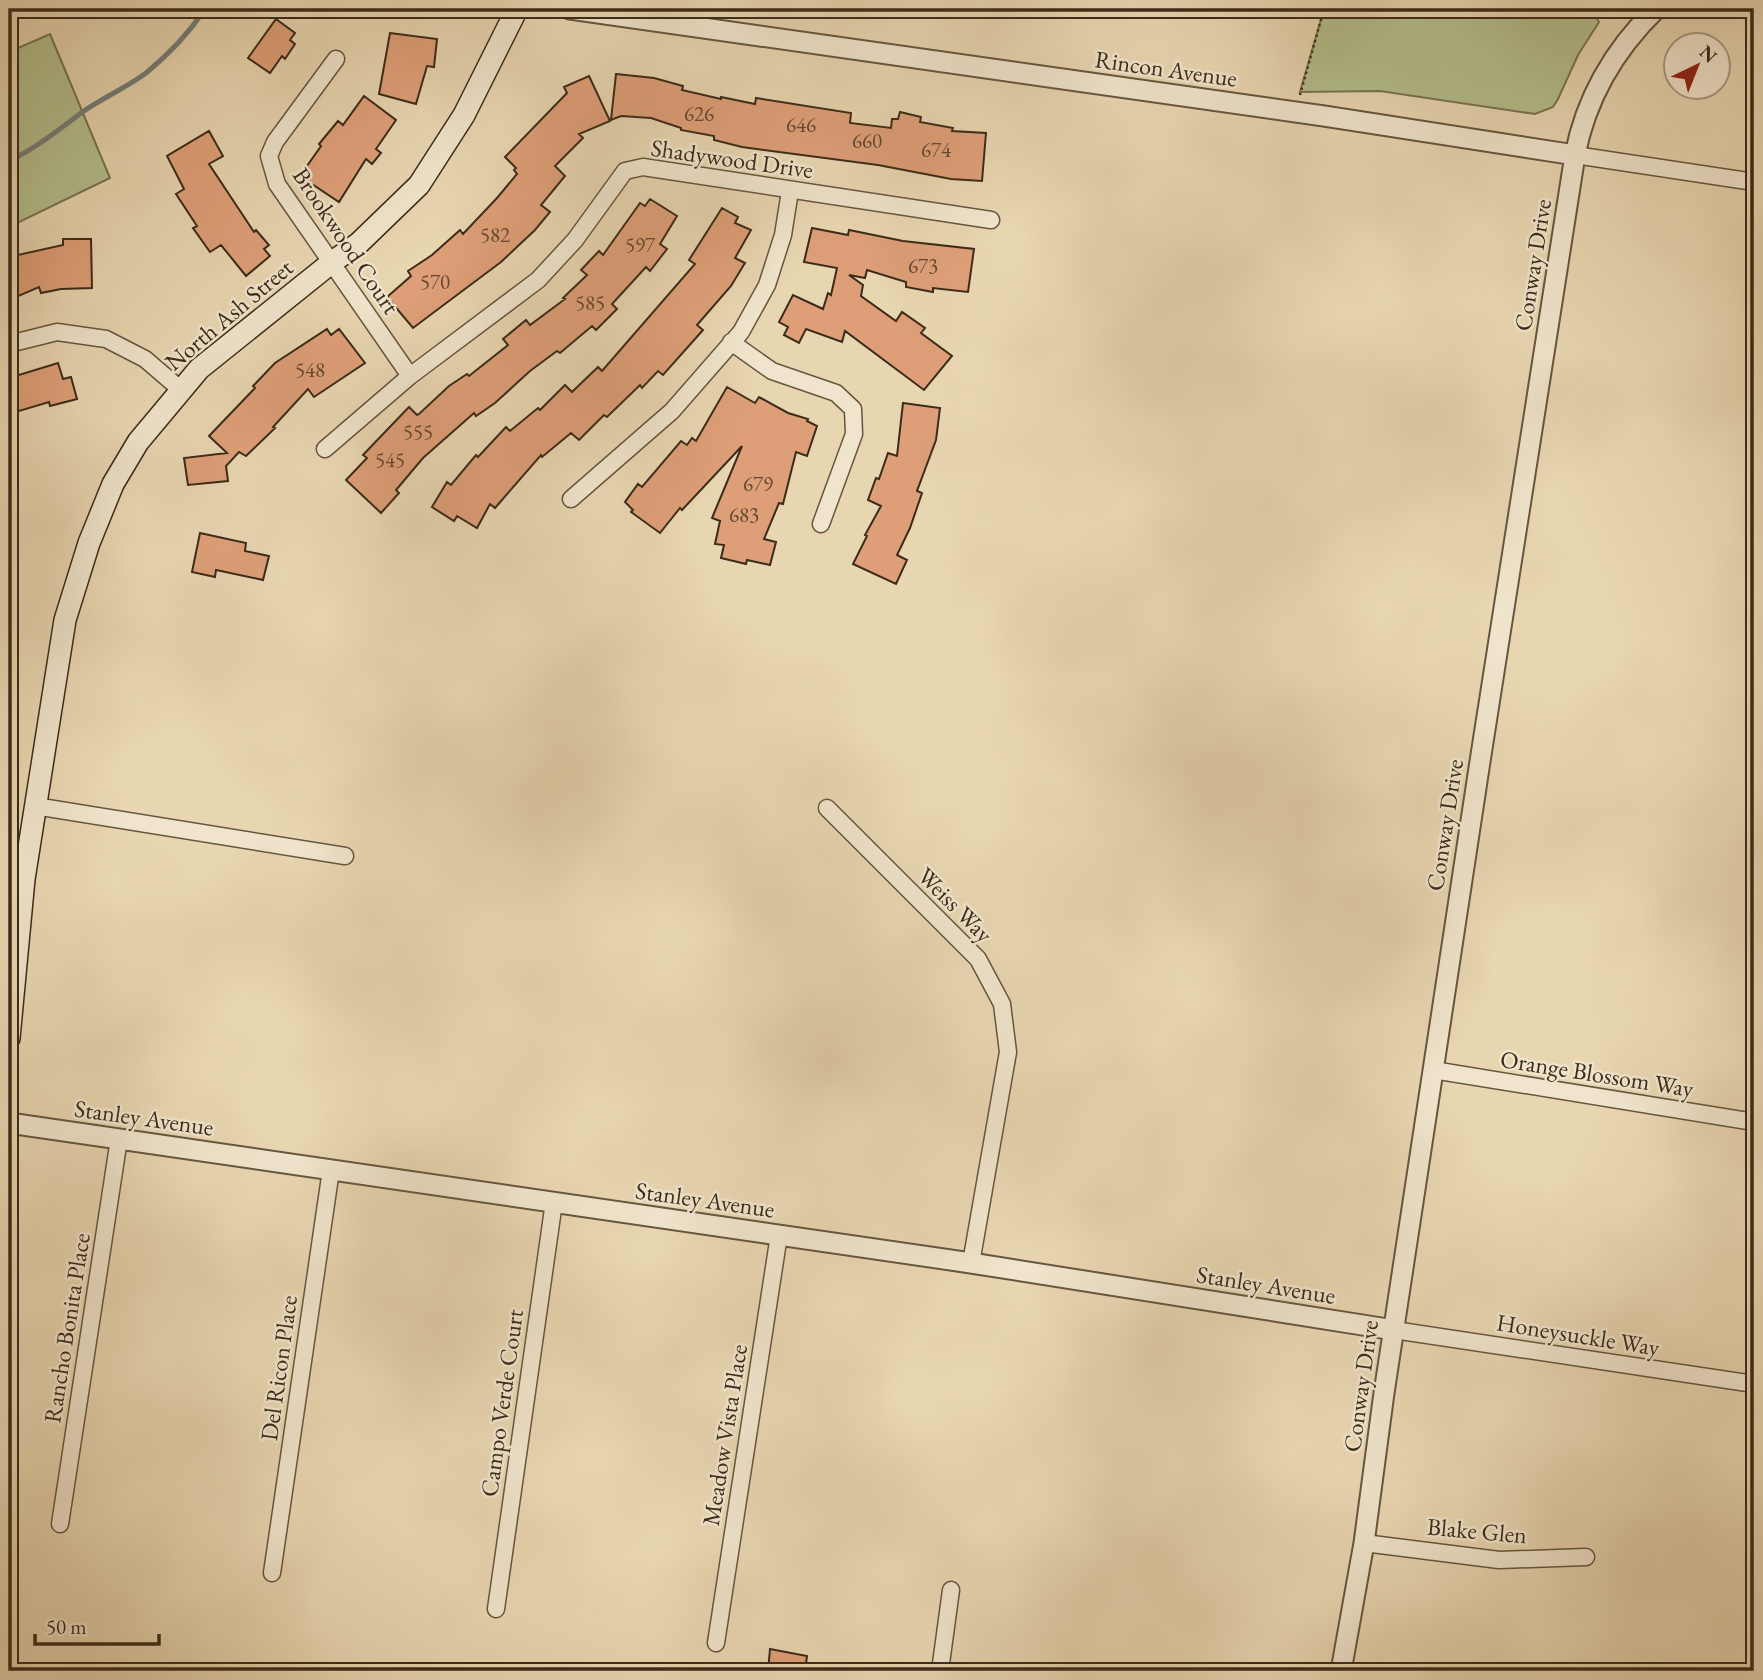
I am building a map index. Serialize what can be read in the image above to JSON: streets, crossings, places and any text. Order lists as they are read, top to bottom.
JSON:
{
  "streets": {
    "main road": ["North Ash Street"],
    "street": [
      "Rincon Avenue",
      "Shadywood Drive",
      "Brookwood Court",
      "Conway Drive",
      "Weiss Way",
      "Orange Blossom Way",
      "Stanley Avenue",
      "Rancho Bonita Place",
      "Honeysuckle Way",
      "Del Ricon Place",
      "Campo Verde Court",
      "Meadow Vista Place",
      "Blake Glen"
    ]
  },
  "crossings": [
    ["Rincon Avenue", "Conway Drive"],
    ["Shadywood Drive", "Brookwood Court"],
    ["Brookwood Court", "North Ash Street"],
    ["Conway Drive", "Orange Blossom Way"],
    ["Conway Drive", "Stanley Avenue"],
    ["Conway Drive", "Honeysuckle Way"],
    ["Conway Drive", "Blake Glen"],
    ["Weiss Way", "Stanley Avenue"],
    ["Stanley Avenue", "Rancho Bonita Place"],
    ["Stanley Avenue", "Honeysuckle Way"],
    ["Stanley Avenue", "Del Ricon Place"],
    ["Stanley Avenue", "Campo Verde Court"],
    ["Stanley Avenue", "Meadow Vista Place"]
  ],
  "house_numbers": [
    "626",
    "646",
    "660",
    "674",
    "582",
    "597",
    "673",
    "570",
    "585",
    "548",
    "555",
    "545",
    "679",
    "683"
  ],
  "scale_bar": "50 m",
  "north": "top right"
}
